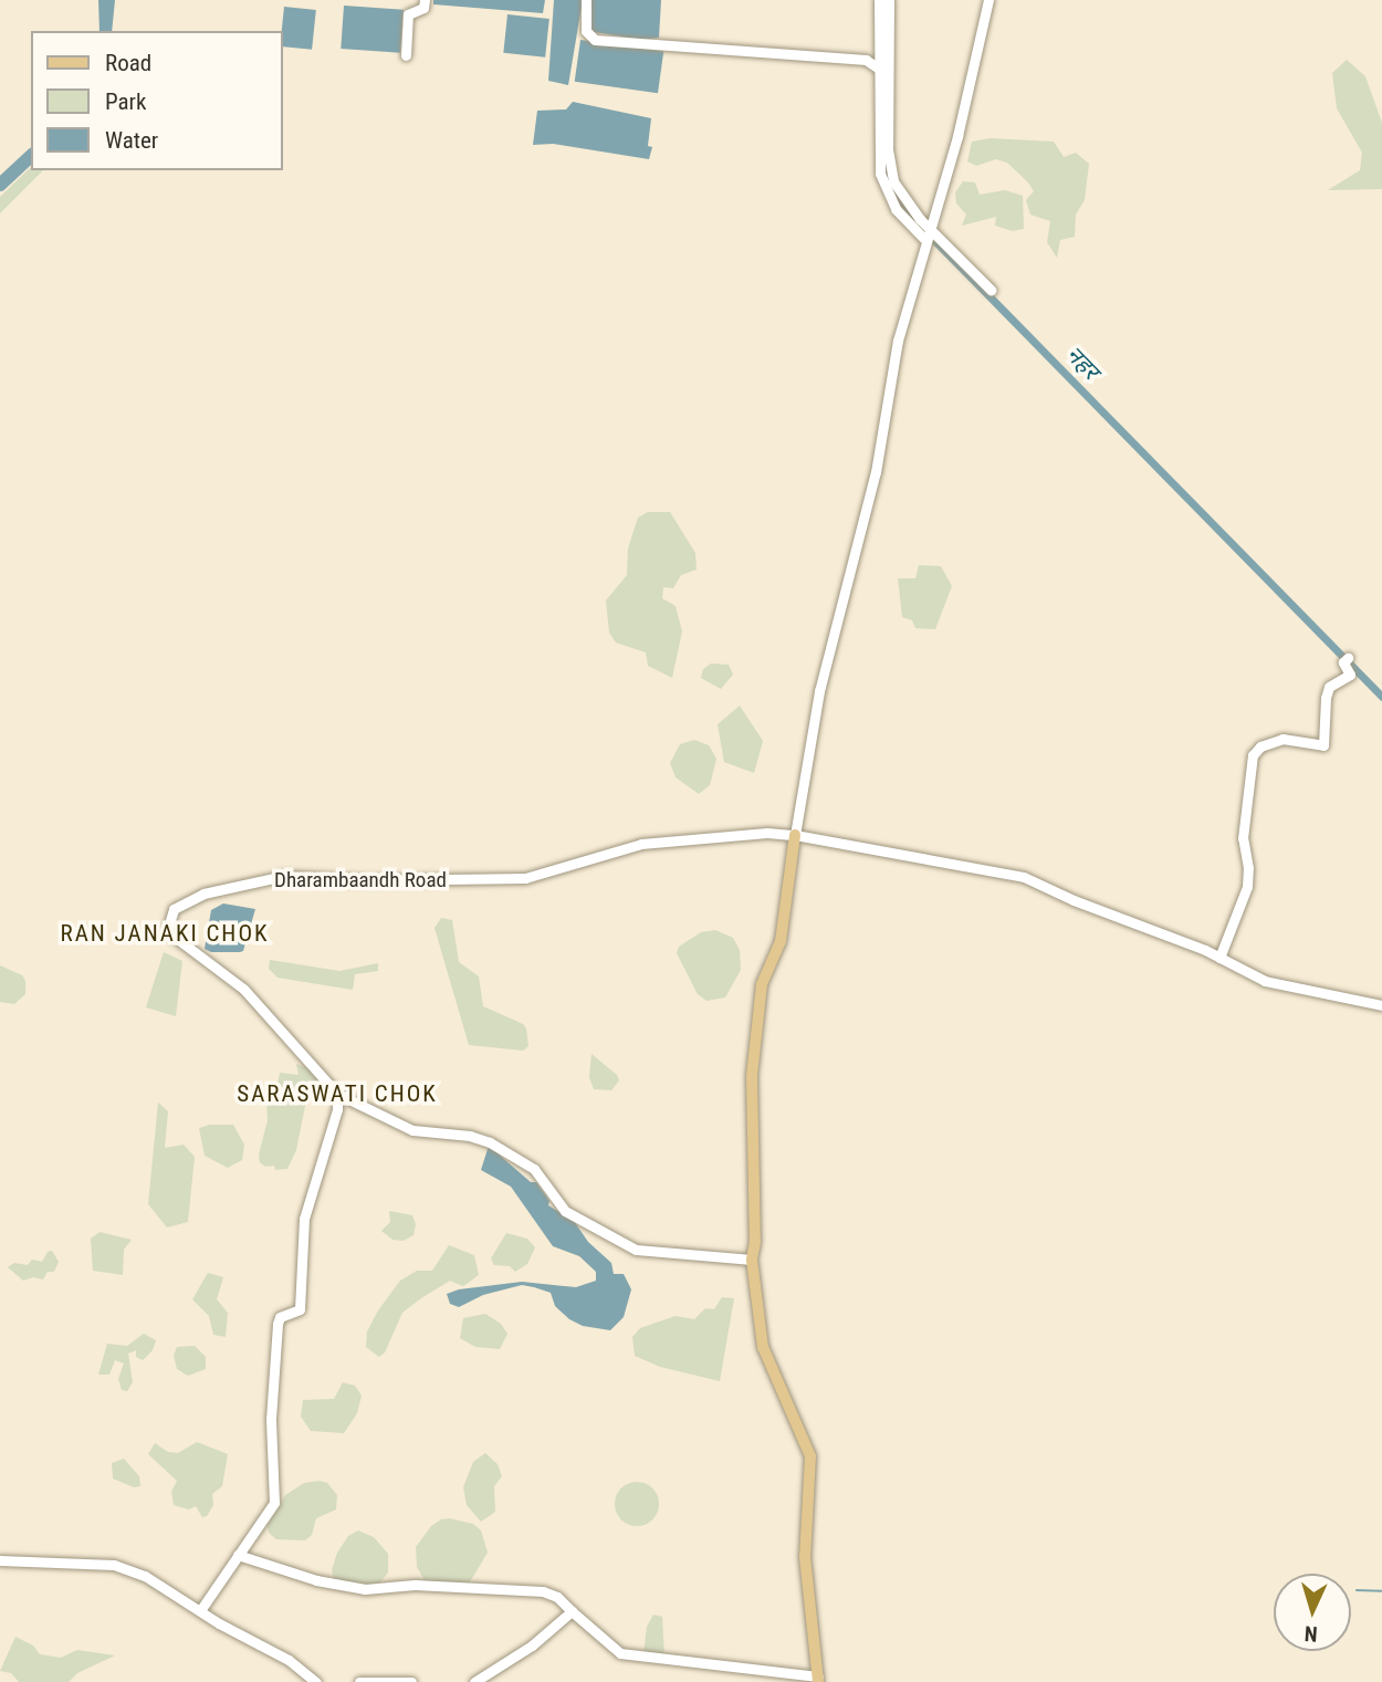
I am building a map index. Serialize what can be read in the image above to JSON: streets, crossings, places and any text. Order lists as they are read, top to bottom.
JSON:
{
  "streets": {
    "street": ["Dharambaandh Road"]
  },
  "districts": ["RAN JANAKI CHOK", "SARASWATI CHOK"],
  "water": ["नहर"],
  "legend": ["Road", "Park", "Water"],
  "north": "bottom"
}
